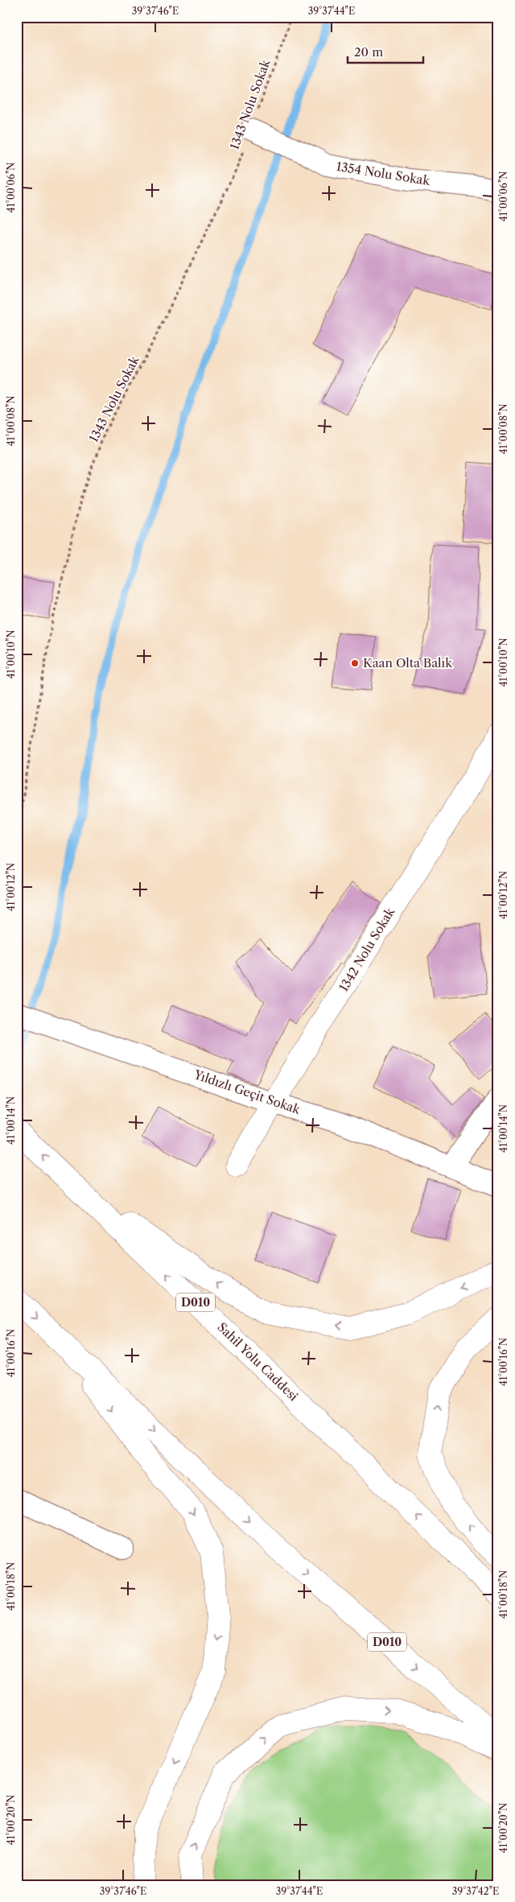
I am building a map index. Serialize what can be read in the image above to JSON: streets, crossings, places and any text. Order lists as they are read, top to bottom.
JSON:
{
  "streets": {
    "main road": ["1342 Nolu Sokak", "D010", "Sahil Yolu Caddesi"],
    "street": ["1354 Nolu Sokak", "Yıldızlı Geçit Sokak"],
    "path": ["1343 Nolu Sokak"]
  },
  "crossings": [
    ["1343 Nolu Sokak", "1354 Nolu Sokak"],
    ["1342 Nolu Sokak", "Yıldızlı Geçit Sokak"]
  ],
  "places": ["Kaan Olta Balık"],
  "scale_bar": "20 m",
  "coordinates": [
    "39°37'46\"E",
    "39°37'44\"E",
    "41°00'06\"N",
    "41°00'08\"N",
    "41°00'10\"N",
    "41°00'12\"N",
    "41°00'14\"N",
    "41°00'16\"N",
    "41°00'18\"N",
    "41°00'20\"N",
    "39°37'42\"E"
  ]
}
